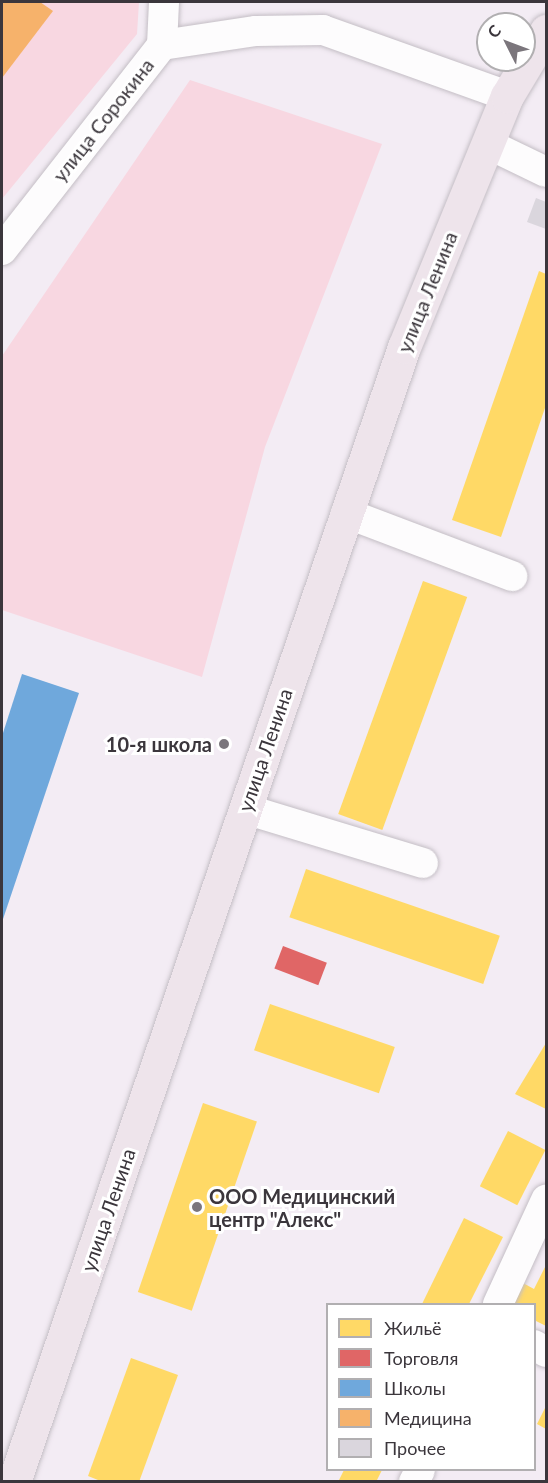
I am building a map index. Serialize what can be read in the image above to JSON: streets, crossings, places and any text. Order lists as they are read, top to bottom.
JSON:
{
  "streets": {
    "main road": ["улица Ленина"],
    "street": ["улица Сорокина"]
  },
  "crossings": [
    ["улица Сорокина", "улица Ленина"]
  ],
  "places": ["10-я школа", "ООО Медицинский центр \"Алекс\""],
  "legend": [
    "Жильё",
    "Торговля",
    "Школы",
    "Медицина",
    "Прочее"
  ],
  "north": "top left"
}
